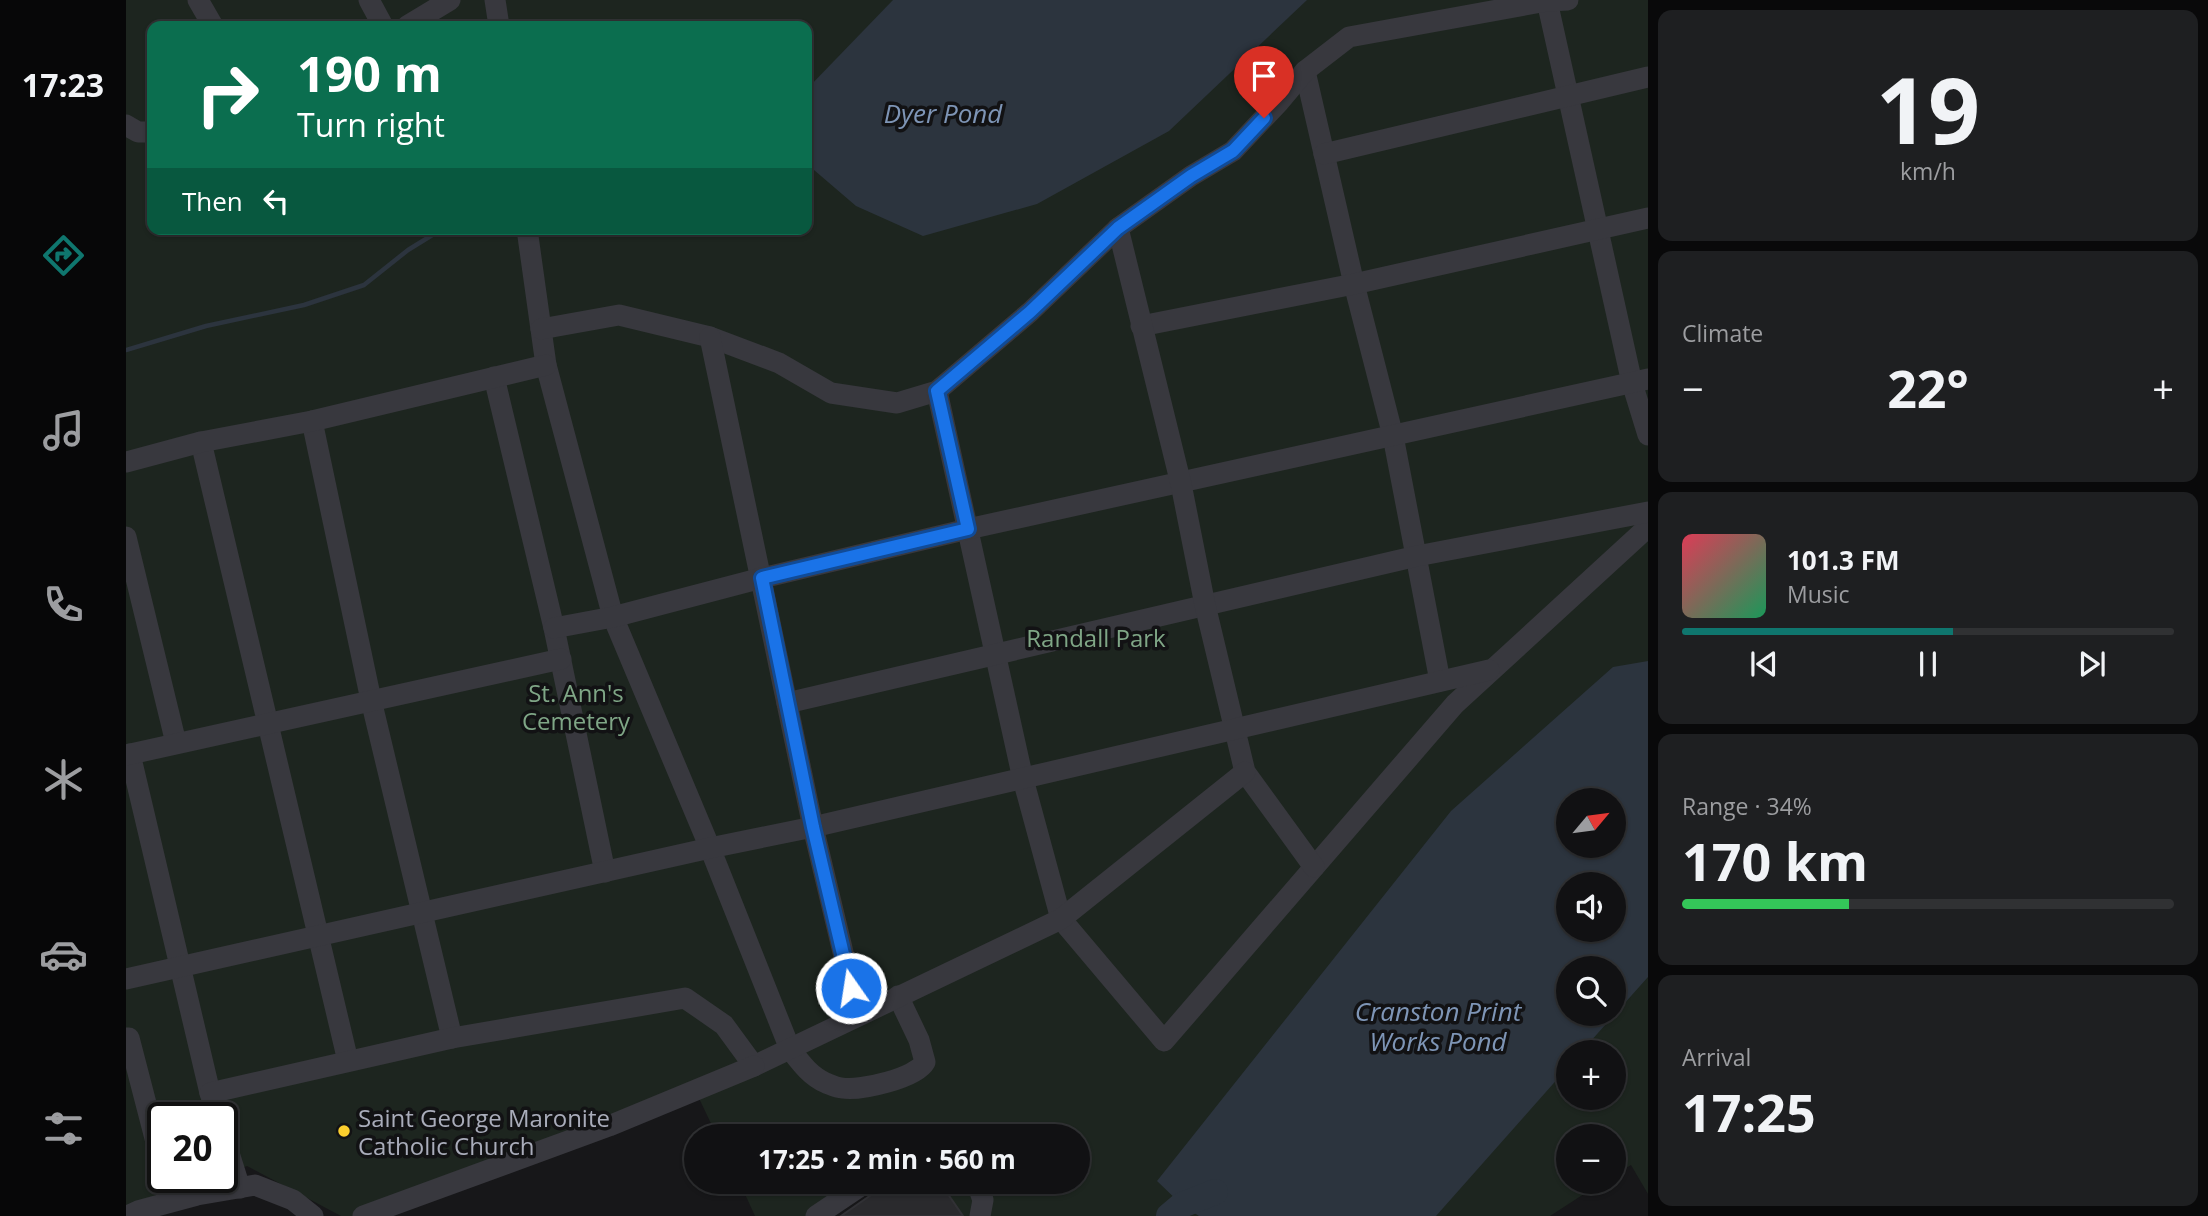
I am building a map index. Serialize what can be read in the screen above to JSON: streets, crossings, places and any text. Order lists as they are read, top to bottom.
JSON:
{
  "water": ["Dyer Pond", "Cranston Print Works Pond"],
  "parks": ["Randall Park", "St. Ann's Cemetery"],
  "places": ["Saint George Maronite Catholic Church"],
  "north": "top right",
  "page": {
    "tabs": "17:23",
    "tile": [
      ["19", "km/h"],
      "Climate",
      ["Range · 34%", "170 km"],
      ["Arrival", "17:25"]
    ],
    "turn": ["190 m", "Turn right"],
    "then": "Then",
    "heat": ["−", "22°", "+"],
    "song": ["101.3 FM", "Music"],
    "map_buttons": ["+", "−"],
    "limit": "20",
    "trip": "17:25 · 2 min · 560 m"
  }
}
